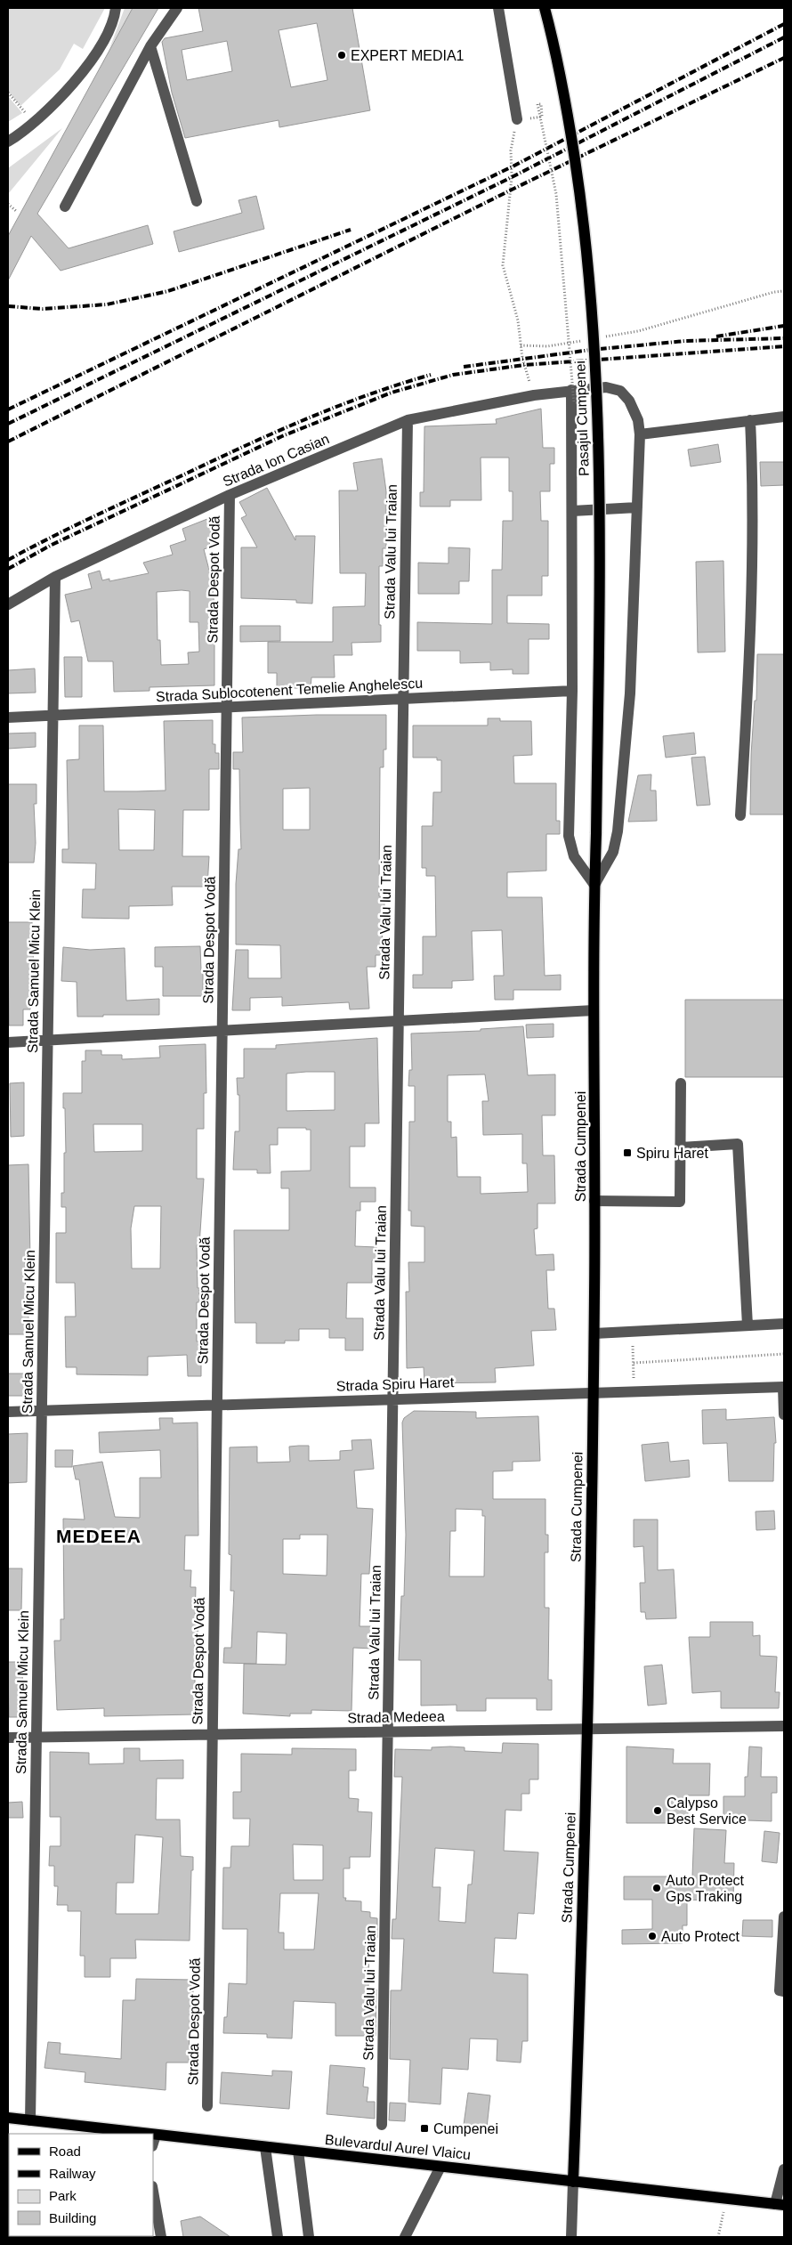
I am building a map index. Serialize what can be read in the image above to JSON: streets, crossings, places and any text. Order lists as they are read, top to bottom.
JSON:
{
  "streets": {
    "main road": ["Pasajul Cumpenei", "Strada Cumpenei", "Bulevardul Aurel Vlaicu"],
    "street": [
      "Strada Ion Casian",
      "Strada Valu lui Traian",
      "Strada Despot Vodă",
      "Strada Sublocotenent Temelie Anghelescu",
      "Strada Samuel Micu Klein",
      "Strada Spiru Haret",
      "Strada Medeea"
    ]
  },
  "crossings": [
    ["Pasajul Cumpenei", "Strada Cumpenei"],
    ["Strada Ion Casian", "Strada Valu lui Traian"],
    ["Strada Ion Casian", "Strada Despot Vodă"],
    ["Strada Ion Casian", "Strada Samuel Micu Klein"],
    ["Strada Valu lui Traian", "Strada Sublocotenent Temelie Anghelescu"],
    ["Strada Valu lui Traian", "Strada Spiru Haret"],
    ["Strada Valu lui Traian", "Strada Medeea"],
    ["Strada Despot Vodă", "Strada Sublocotenent Temelie Anghelescu"],
    ["Strada Despot Vodă", "Strada Spiru Haret"],
    ["Strada Despot Vodă", "Strada Medeea"],
    ["Strada Sublocotenent Temelie Anghelescu", "Strada Samuel Micu Klein"],
    ["Strada Samuel Micu Klein", "Strada Spiru Haret"],
    ["Strada Samuel Micu Klein", "Strada Medeea"],
    ["Strada Samuel Micu Klein", "Bulevardul Aurel Vlaicu"],
    ["Strada Cumpenei", "Strada Spiru Haret"],
    ["Strada Cumpenei", "Strada Medeea"],
    ["Strada Cumpenei", "Bulevardul Aurel Vlaicu"]
  ],
  "districts": ["MEDEEA"],
  "places": {
    "other": [
      "EXPERT MEDIA1",
      "Calypso Best Service",
      "Auto Protect Gps Traking",
      "Auto Protect"
    ],
    "transit": ["Spiru Haret", "Cumpenei"]
  },
  "legend": [
    "Road",
    "Railway",
    "Park",
    "Building"
  ]
}
